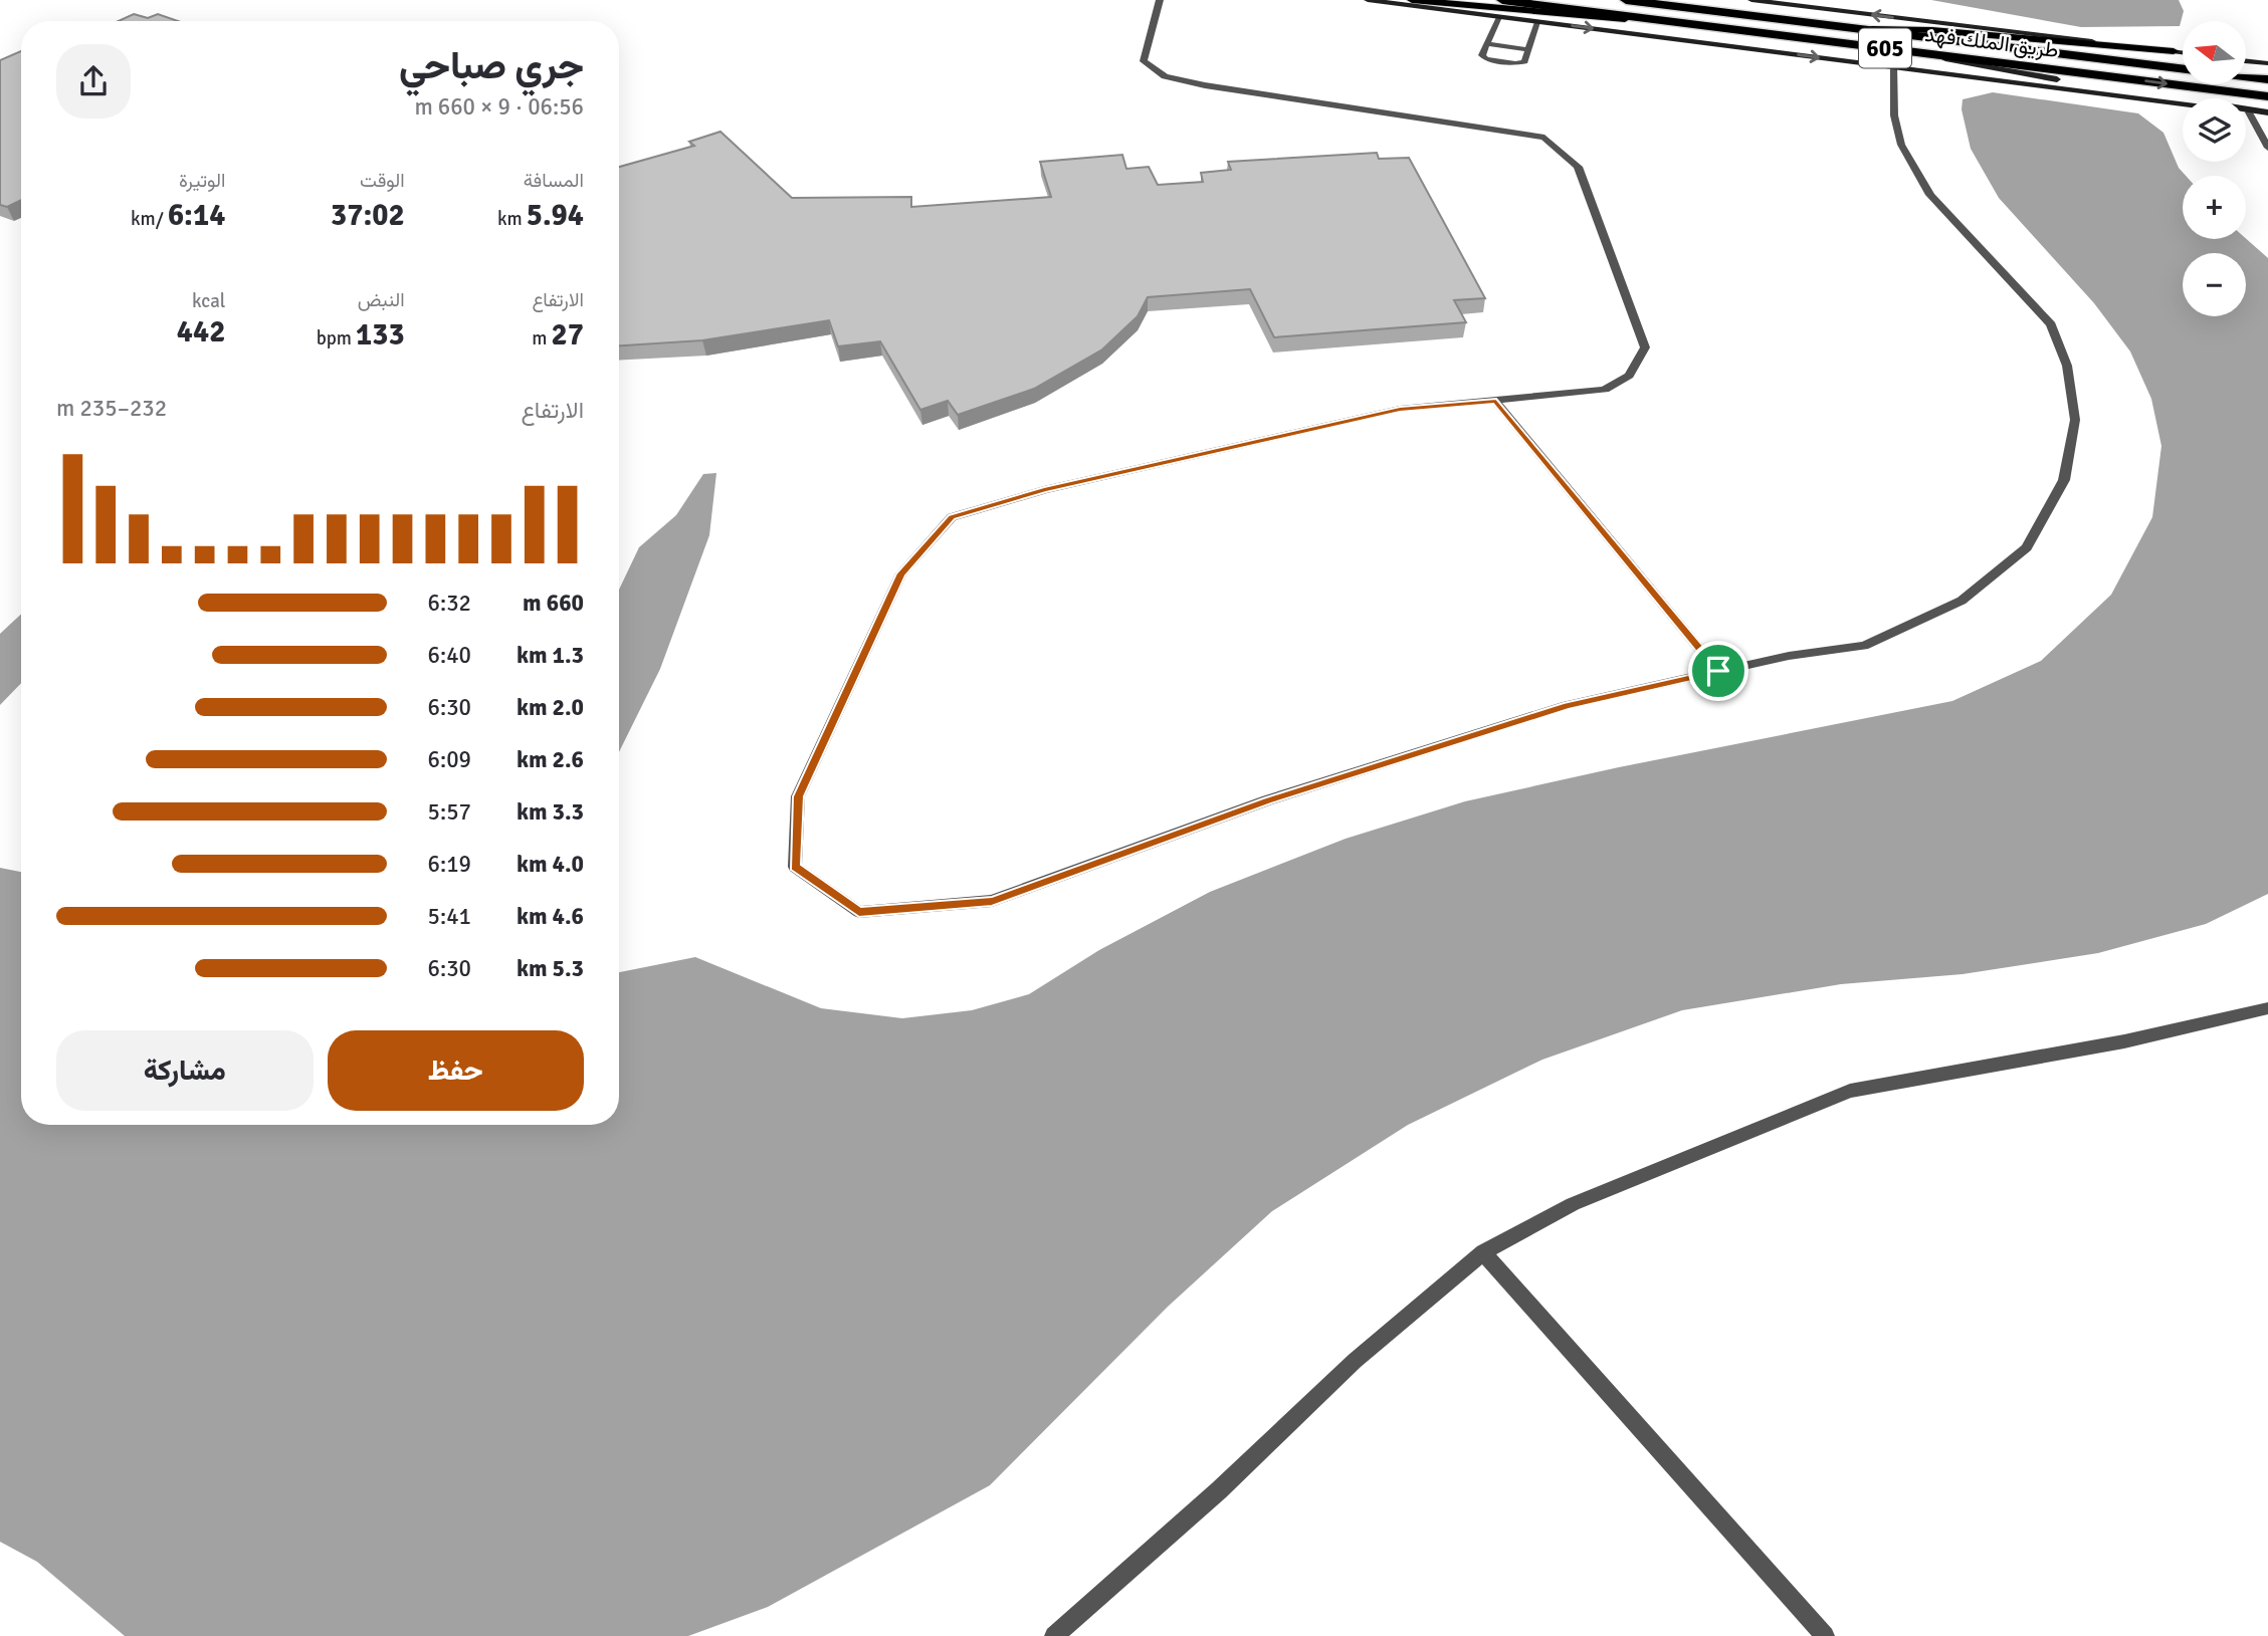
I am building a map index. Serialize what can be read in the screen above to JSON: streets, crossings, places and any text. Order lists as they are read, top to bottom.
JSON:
{
  "streets": {
    "highway": ["طريق الملك فهد", "605"]
  },
  "north": "left",
  "page": {
    "map_buttons": ["+", "−"],
    "heading": ["جري صباحي", "06:56 · 9 × 660 m"],
    "stats": [
      ["المسافة", "5.94 km"],
      ["الوقت", "37:02"],
      ["الوتيرة", "6:14 /km"],
      ["الارتفاع", "27 m"],
      ["النبض", "133 bpm"],
      ["kcal", "442"]
    ],
    "chart": ["الارتفاع", "232–235 m"],
    "list": [
      {
        "name": "660 m",
        "note": "6:32"
      },
      {
        "name": "1.3 km",
        "note": "6:40"
      },
      {
        "name": "2.0 km",
        "note": "6:30"
      },
      {
        "name": "2.6 km",
        "note": "6:09"
      },
      {
        "name": "3.3 km",
        "note": "5:57"
      },
      {
        "name": "4.0 km",
        "note": "6:19"
      },
      {
        "name": "4.6 km",
        "note": "5:41"
      },
      {
        "name": "5.3 km",
        "note": "6:30"
      }
    ],
    "buttons": ["حفظ", "مشاركة"]
  }
}
